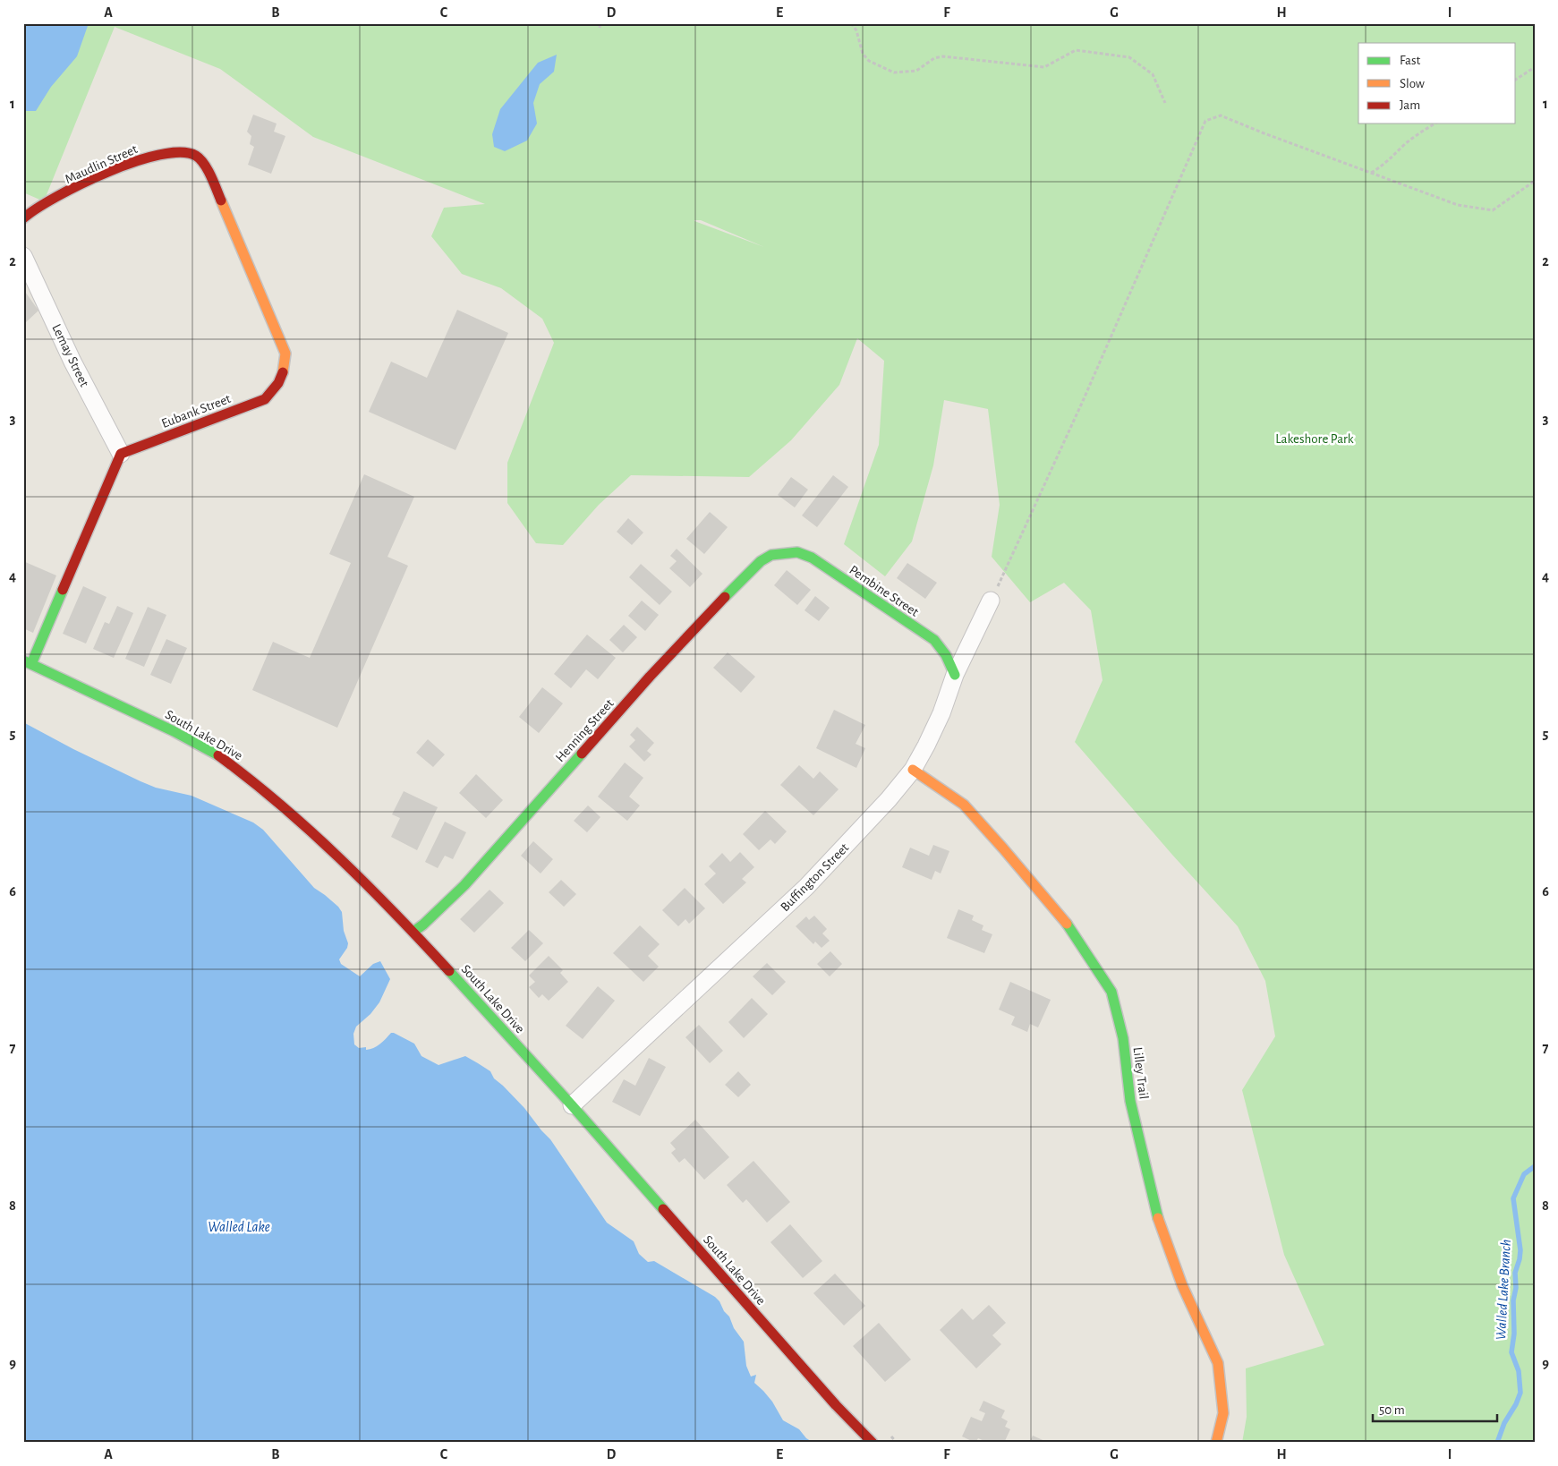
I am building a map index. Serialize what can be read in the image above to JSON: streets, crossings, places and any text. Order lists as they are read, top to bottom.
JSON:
{
  "streets": {
    "street": [
      "Maudlin Street",
      "Lemay Street",
      "Eubank Street",
      "Pembine Street",
      "Henning Street",
      "South Lake Drive",
      "Buffington Street",
      "Lilley Trail"
    ]
  },
  "crossings": [
    ["Maudlin Street", "Eubank Street"],
    ["Lemay Street", "Eubank Street"],
    ["Pembine Street", "Henning Street"],
    ["Pembine Street", "Buffington Street"],
    ["Henning Street", "South Lake Drive"],
    ["South Lake Drive", "Buffington Street"],
    ["Buffington Street", "Lilley Trail"]
  ],
  "water": ["Walled Lake", "Walled Lake Branch"],
  "parks": ["Lakeshore Park"],
  "legend": ["Fast", "Slow", "Jam"],
  "scale_bar": "50 m",
  "grid": {
    "columns": [
      "A",
      "B",
      "C",
      "D",
      "E",
      "F",
      "G",
      "H",
      "I"
    ],
    "rows": [
      "1",
      "2",
      "3",
      "4",
      "5",
      "6",
      "7",
      "8",
      "9"
    ]
  }
}
